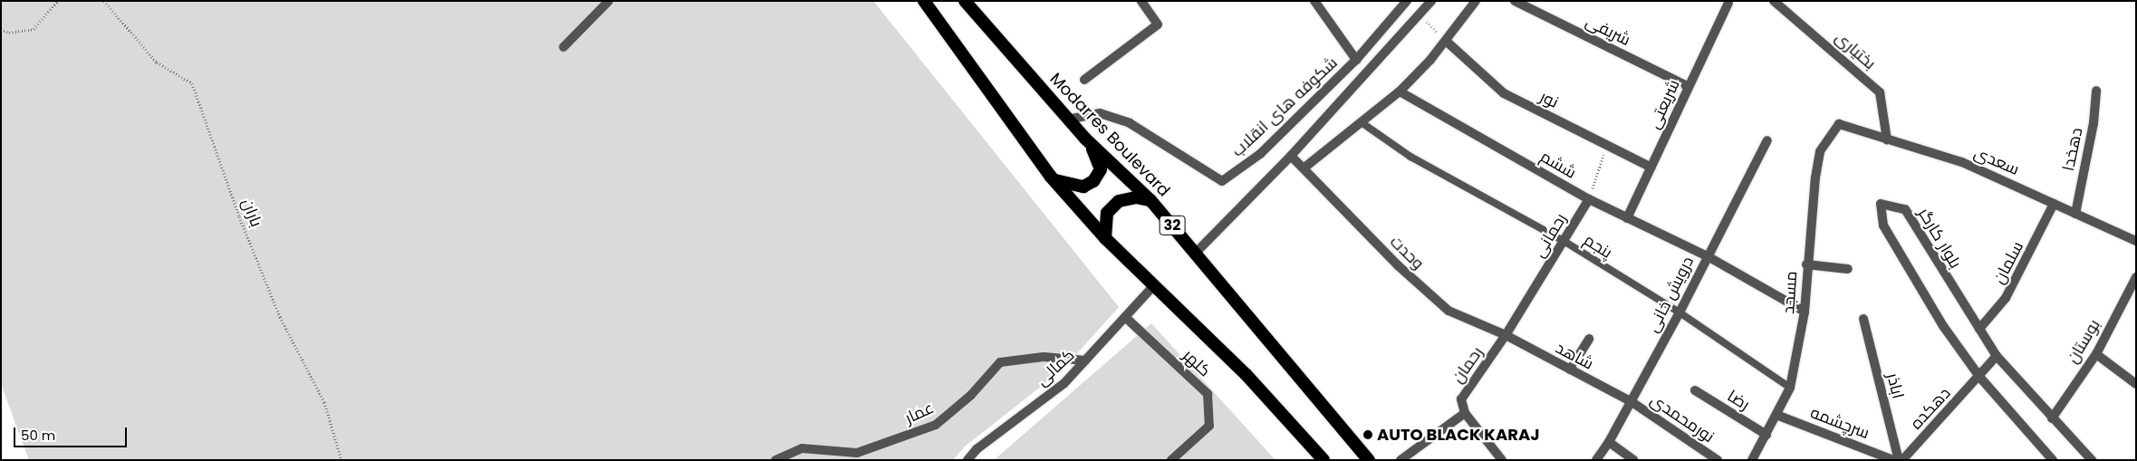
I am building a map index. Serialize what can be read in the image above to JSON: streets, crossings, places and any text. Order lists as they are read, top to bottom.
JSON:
{
  "streets": {
    "highway": ["Modarres Boulevard", "32"],
    "street": [
      "شریفی",
      "بختیاری",
      "نور",
      "شریعتی",
      "شکوفه های انقلاب",
      "دهخدا",
      "سعدی",
      "ششم",
      "رحمانی",
      "بلوار کارگر",
      "وحدت",
      "سلمان",
      "مسجد",
      "درویش خانی",
      "بوستان",
      "شاهد",
      "کلهر",
      "رحمان",
      "کمالی",
      "اباذر",
      "رضا",
      "دهکده",
      "عمار",
      "نورمحمدی",
      "سرچشمه"
    ],
    "lane": ["پنجم"],
    "path": ["باران"]
  },
  "crossings": [
    ["شریفی", "شریعتی"],
    ["بختیاری", "سعدی"],
    ["نور", "شریعتی"],
    ["شریعتی", "ششم"],
    ["شکوفه های انقلاب", "Modarres Boulevard"],
    ["دهخدا", "سعدی"],
    ["سعدی", "سلمان"],
    ["سعدی", "مسجد"],
    ["ششم", "رحمانی"],
    ["ششم", "مسجد"],
    ["ششم", "درویش خانی"],
    ["رحمانی", "پنجم"],
    ["رحمانی", "وحدت"],
    ["رحمانی", "شاهد"],
    ["رحمانی", "رحمان"],
    ["بلوار کارگر", "سلمان"],
    ["بلوار کارگر", "بوستان"],
    ["بلوار کارگر", "دهکده"],
    ["پنجم", "مسجد"],
    ["پنجم", "درویش خانی"],
    ["وحدت", "شاهد"],
    ["وحدت", "رحمان"],
    ["مسجد", "رضا"],
    ["مسجد", "سرچشمه"],
    ["درویش خانی", "شاهد"],
    ["درویش خانی", "نورمحمدی"],
    ["شاهد", "رحمان"],
    ["شاهد", "نورمحمدی"],
    ["کلهر", "کمالی"],
    ["کمالی", "عمار"],
    ["اباذر", "دهکده"]
  ],
  "places": ["AUTO BLACK KARAJ"],
  "scale_bar": "50 m"
}
